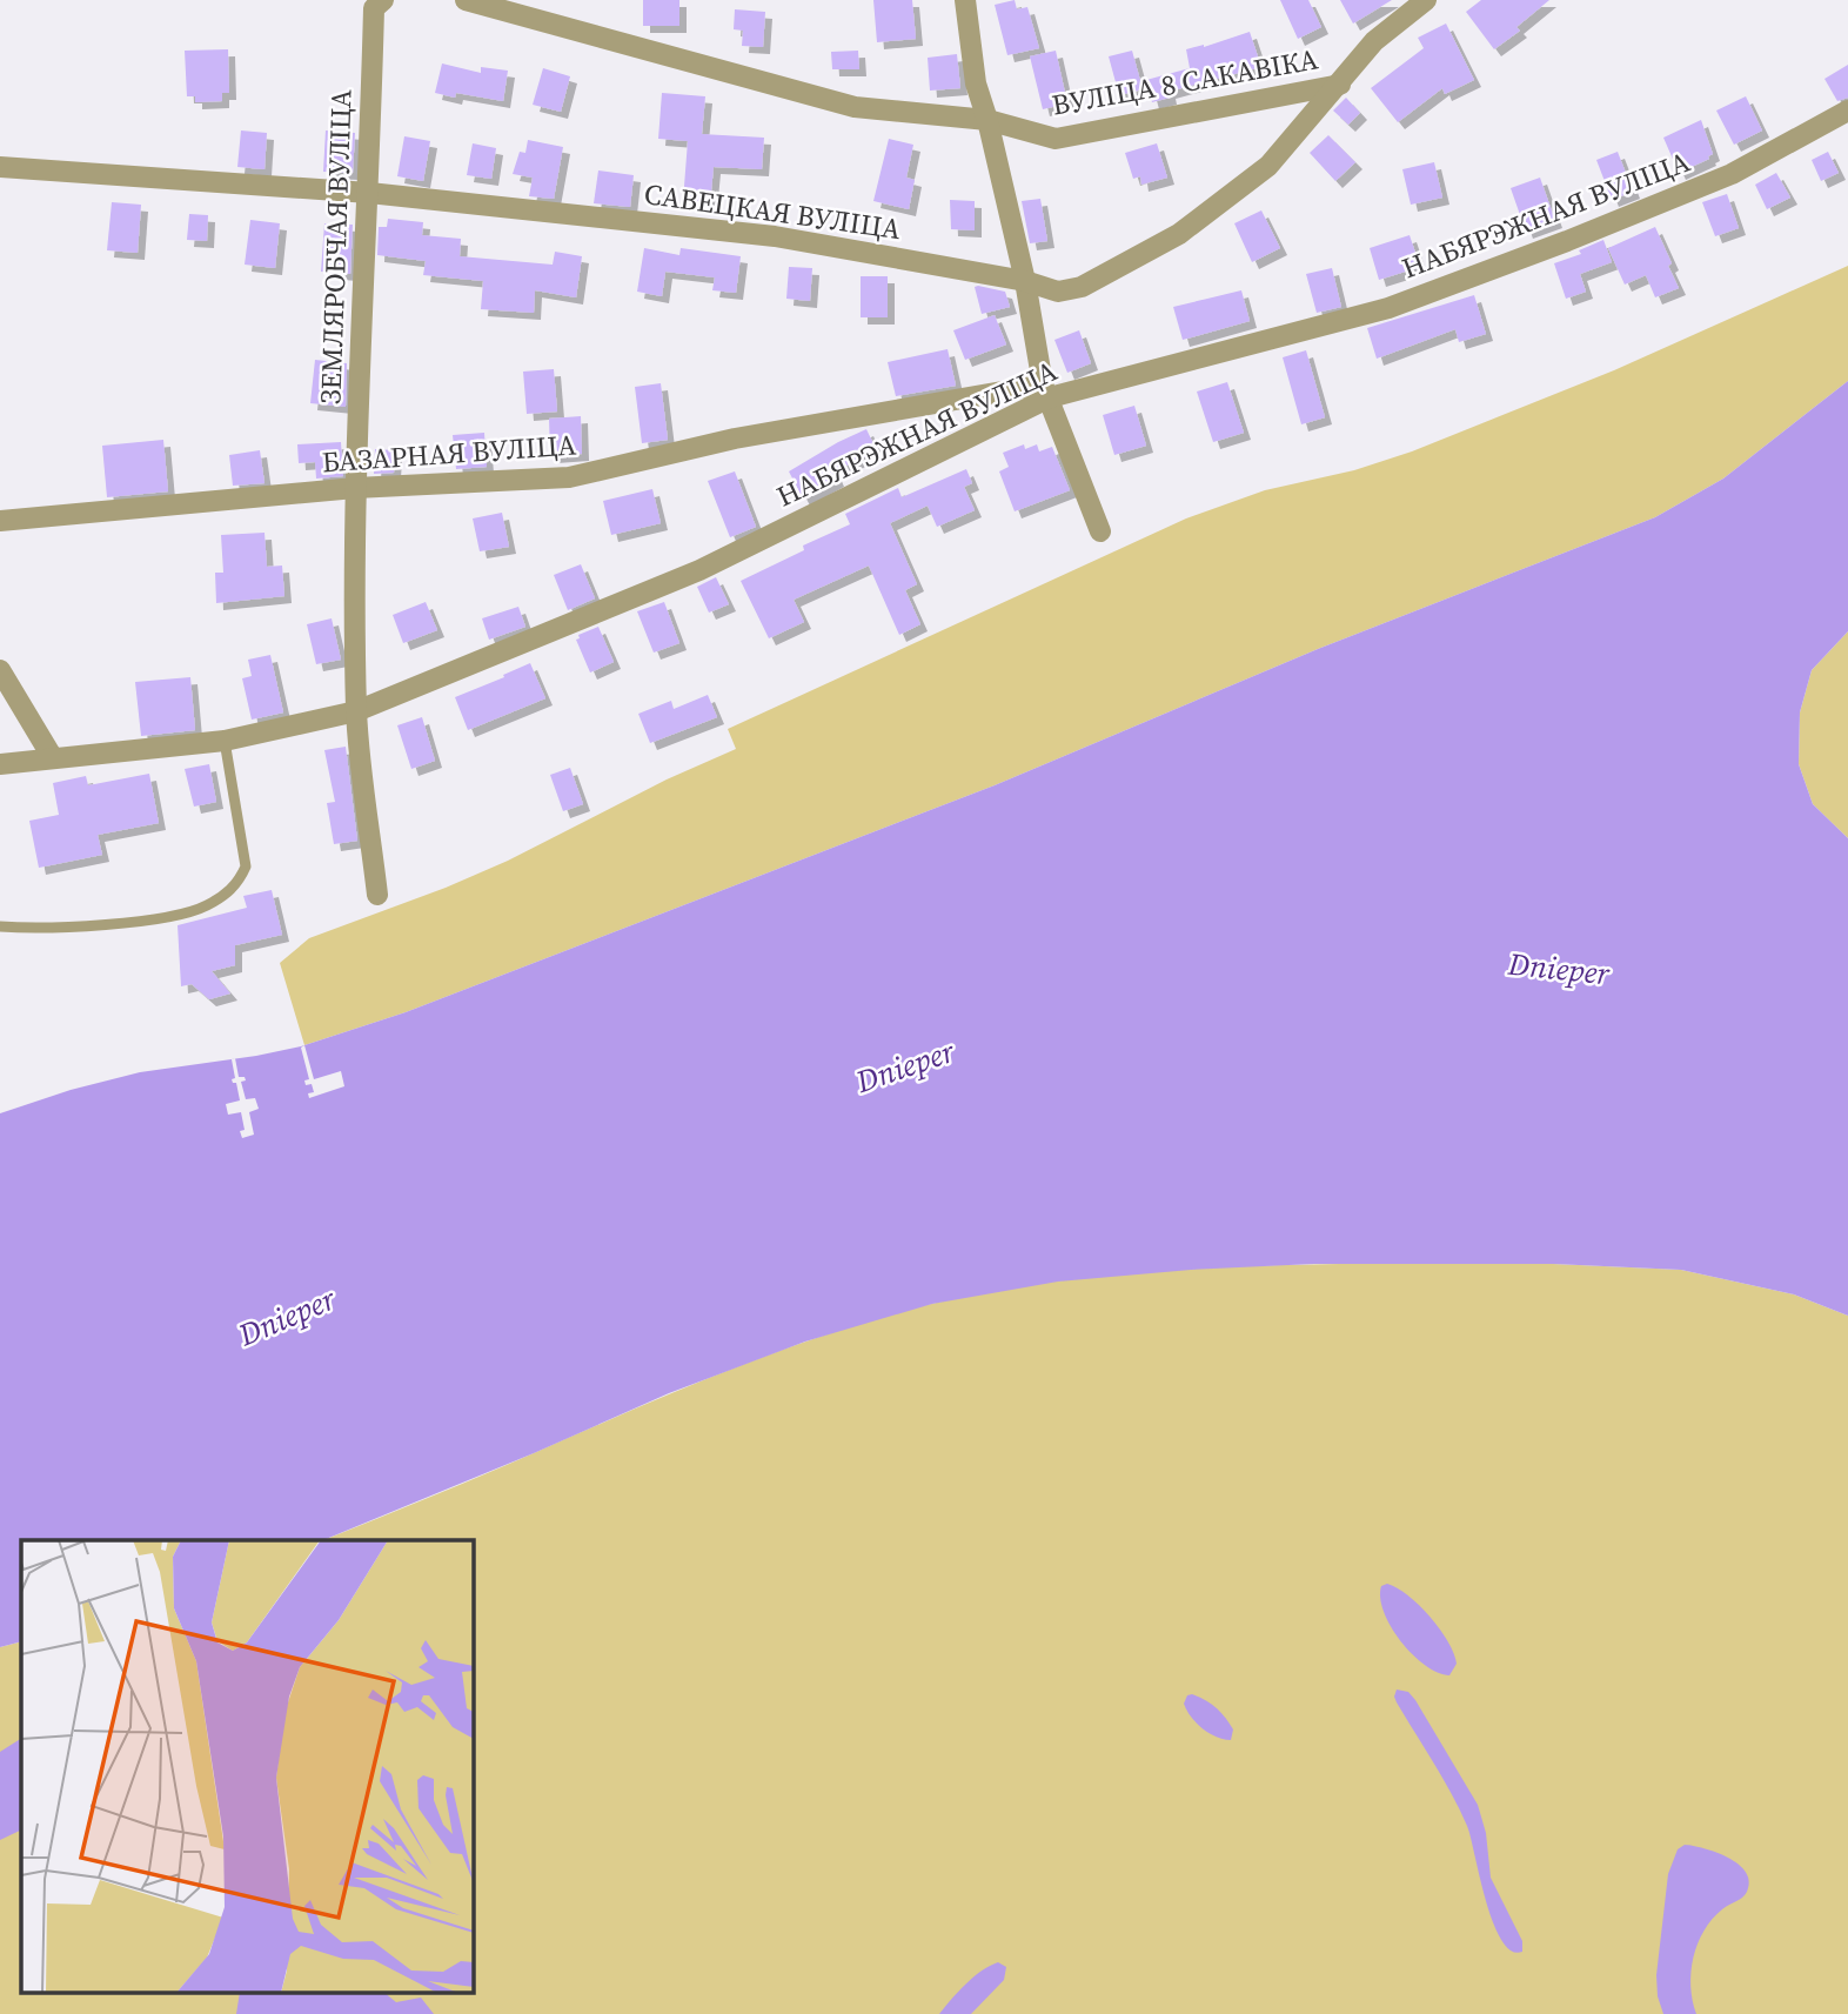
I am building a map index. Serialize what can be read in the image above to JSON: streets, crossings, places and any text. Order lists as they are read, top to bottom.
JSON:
{
  "streets": {
    "street": [
      "ВУЛІЦА 8 САКАВІКА",
      "САВЕЦКАЯ ВУЛІЦА",
      "НАБЯРЭЖНАЯ ВУЛІЦА",
      "ЗЕМЛЯРОБЧАЯ ВУЛІЦА",
      "БАЗАРНАЯ ВУЛІЦА"
    ]
  },
  "crossings": [
    ["ВУЛІЦА 8 САКАВІКА", "САВЕЦКАЯ ВУЛІЦА"],
    ["САВЕЦКАЯ ВУЛІЦА", "ЗЕМЛЯРОБЧАЯ ВУЛІЦА"],
    ["НАБЯРЭЖНАЯ ВУЛІЦА", "ЗЕМЛЯРОБЧАЯ ВУЛІЦА"],
    ["НАБЯРЭЖНАЯ ВУЛІЦА", "БАЗАРНАЯ ВУЛІЦА"],
    ["ЗЕМЛЯРОБЧАЯ ВУЛІЦА", "БАЗАРНАЯ ВУЛІЦА"]
  ],
  "water": ["Dnieper"]
}
